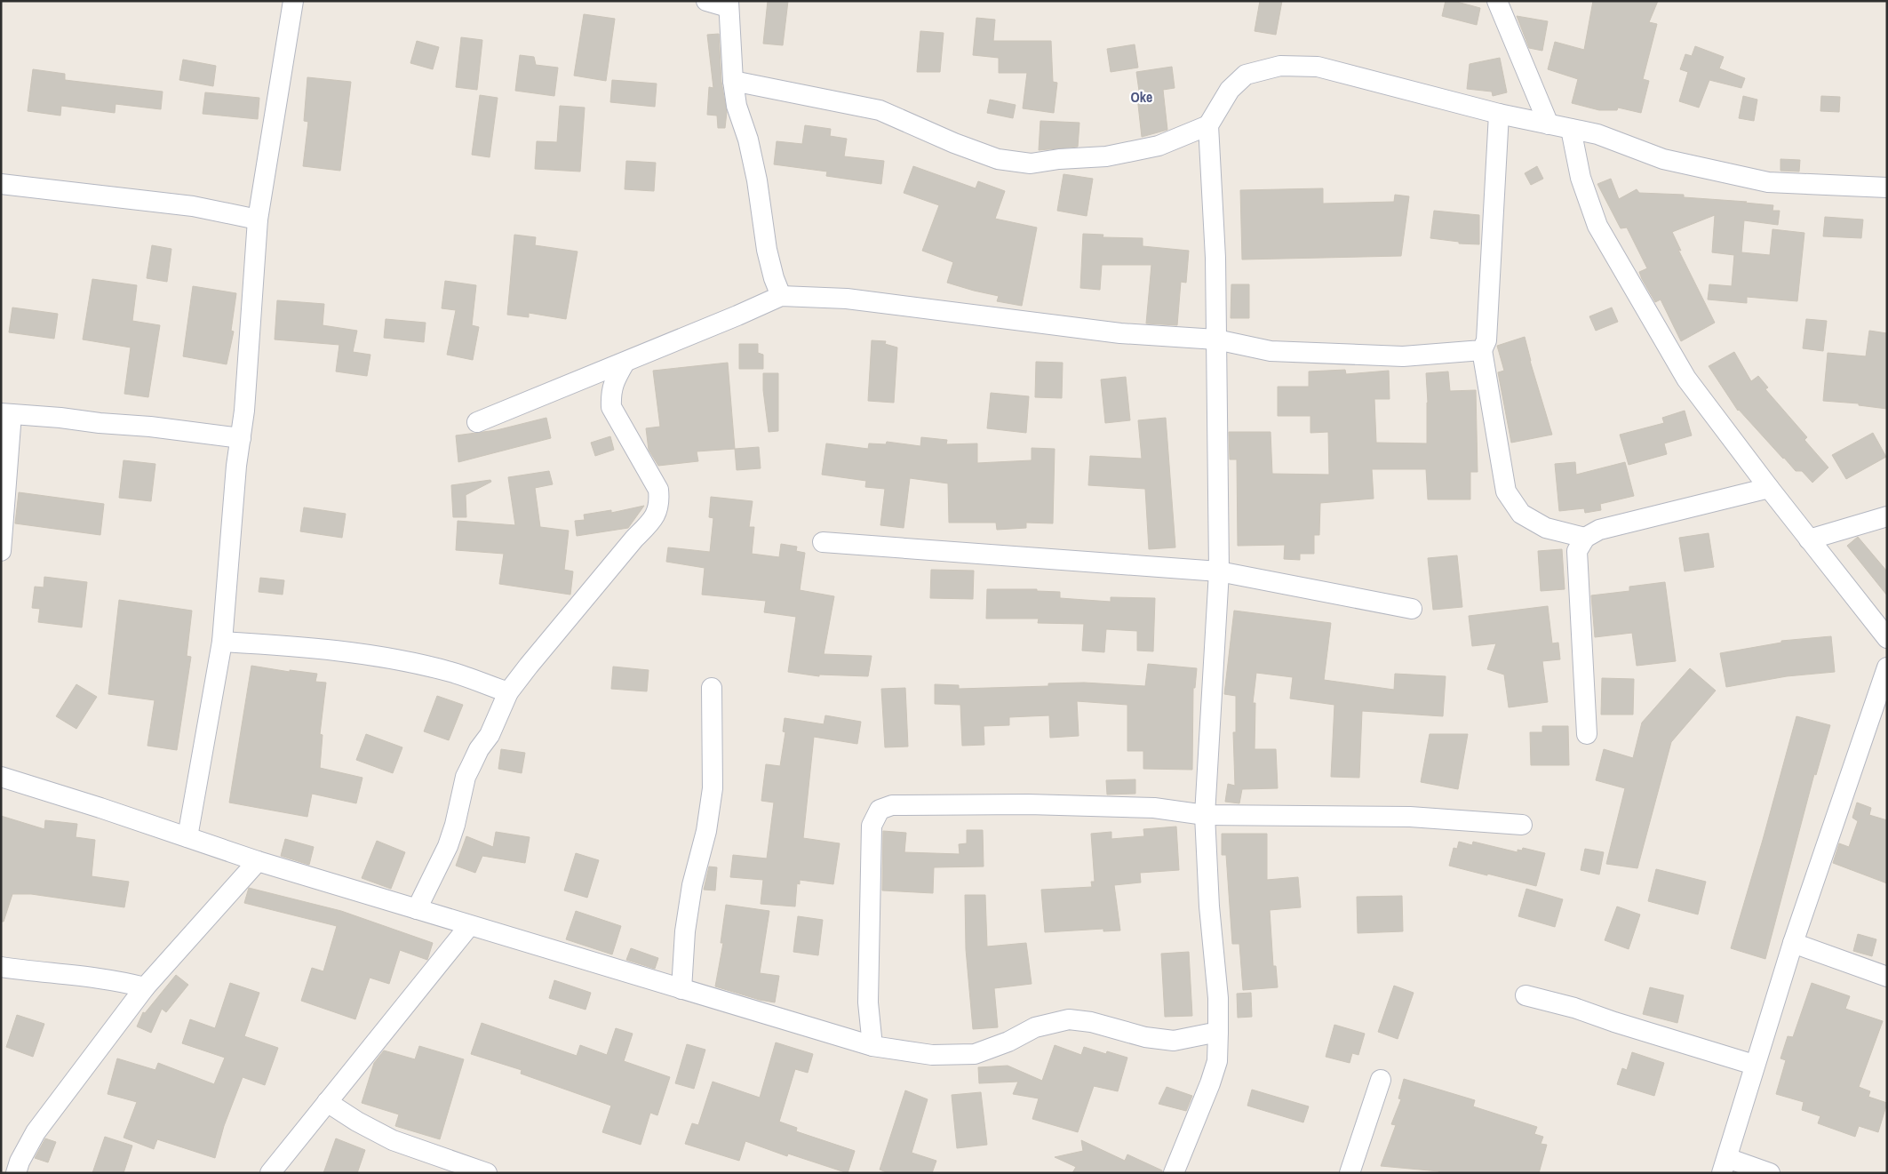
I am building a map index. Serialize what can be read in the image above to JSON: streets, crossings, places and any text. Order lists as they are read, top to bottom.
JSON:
{
  "districts": ["Oke"]
}
